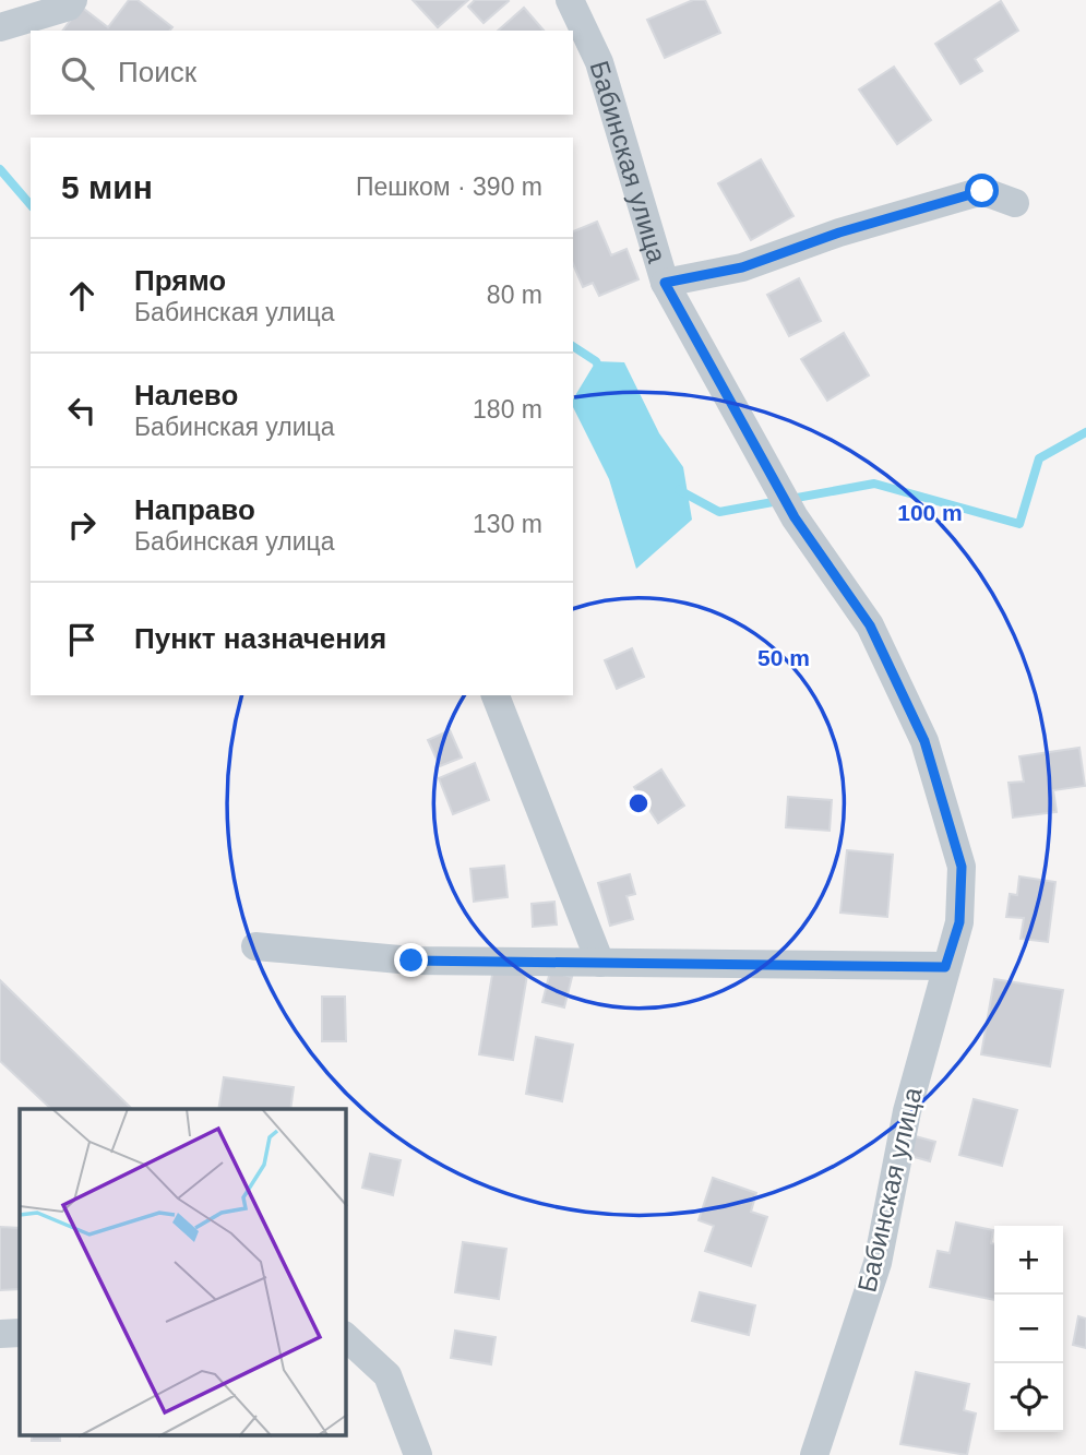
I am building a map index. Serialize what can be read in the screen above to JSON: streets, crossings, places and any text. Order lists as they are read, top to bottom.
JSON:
{
  "streets": {
    "street": ["Бабинская улица"]
  },
  "page": {
    "search": "Поиск",
    "heading": ["5 мин", "Пешком · 390 m"],
    "list": [
      ["Прямо", "Бабинская улица", "80 m"],
      ["Налево", "Бабинская улица", "180 m"],
      ["Направо", "Бабинская улица", "130 m"],
      "Пункт назначения"
    ],
    "map_buttons": ["+", "−"]
  },
  "rings": ["100 m", "50 m"]
}
